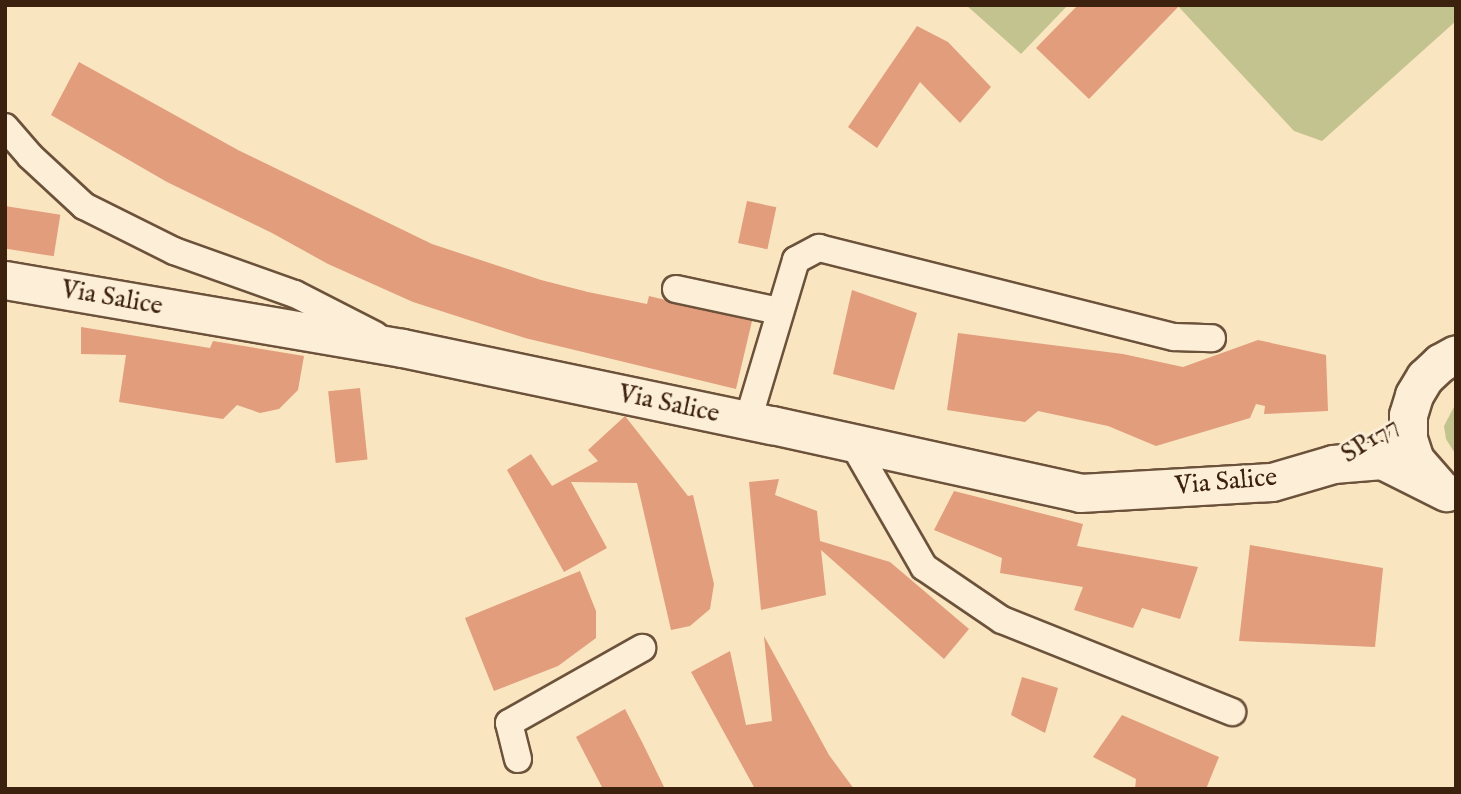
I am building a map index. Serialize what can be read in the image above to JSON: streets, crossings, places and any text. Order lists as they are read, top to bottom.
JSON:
{
  "streets": {
    "main road": ["Via Salice", "SP177"]
  },
  "crossings": [
    ["Via Salice", "SP177"]
  ]
}
